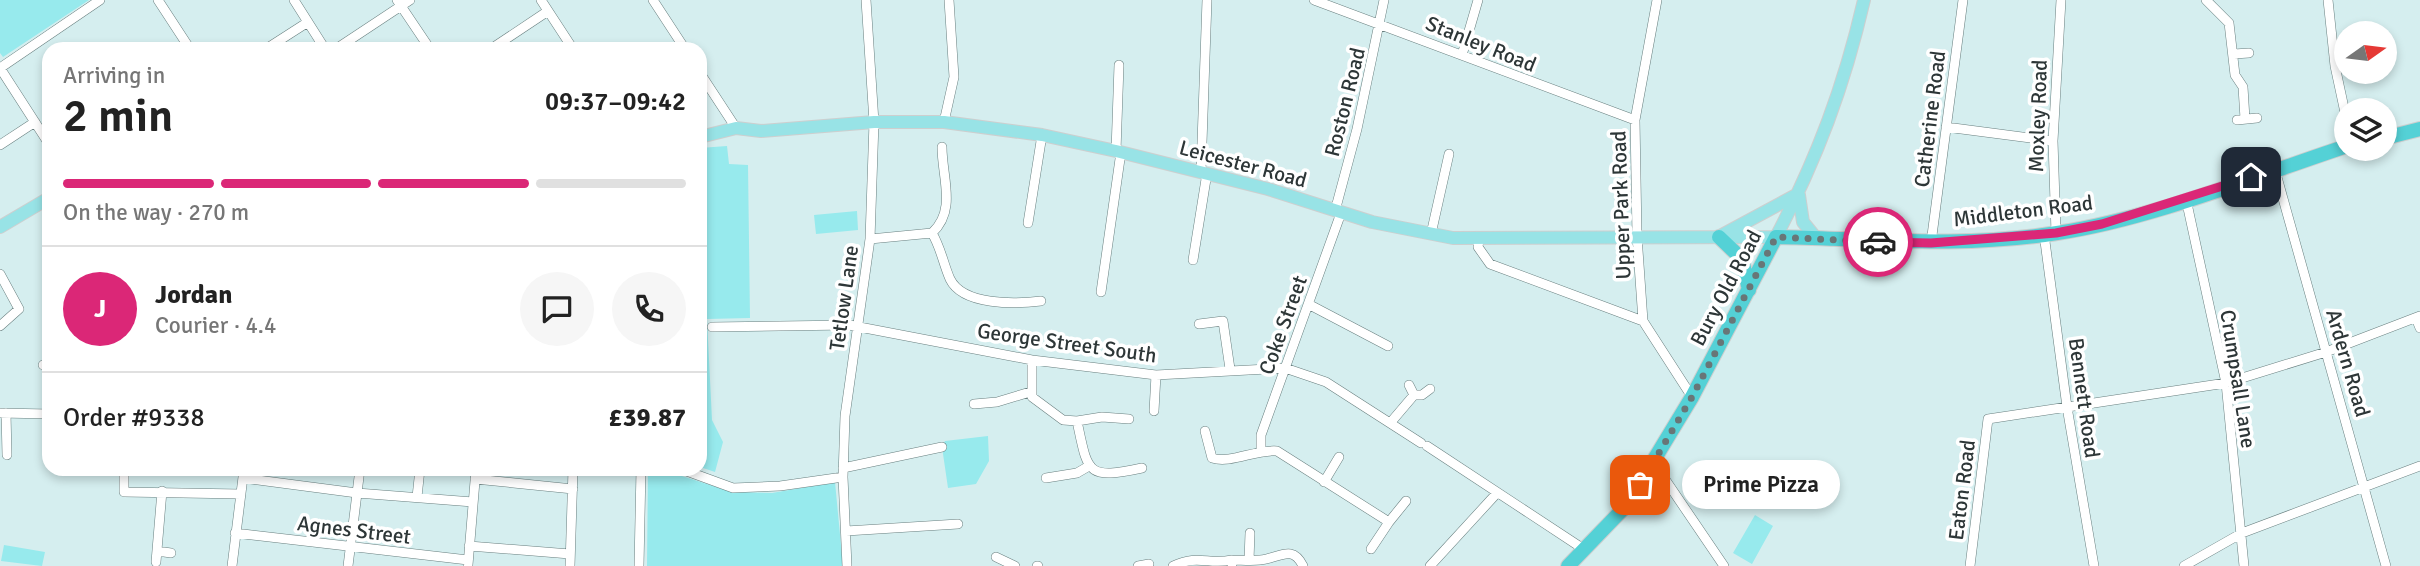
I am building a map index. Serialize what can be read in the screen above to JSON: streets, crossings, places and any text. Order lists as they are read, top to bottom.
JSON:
{
  "streets": {
    "highway": ["Middleton Road", "Bury Old Road"],
    "main road": ["Leicester Road"],
    "street": [
      "Stanley Road",
      "Roston Road",
      "Moxley Road",
      "Catherine Road",
      "Upper Park Road",
      "Tetlow Lane",
      "Coke Street",
      "George Street South",
      "Ardern Road",
      "Crumpsall Lane",
      "Bennett Road",
      "Eaton Road",
      "Agnes Street"
    ]
  },
  "crossings": [
    ["Stanley Road", "Roston Road"],
    ["Stanley Road", "Upper Park Road"],
    ["Roston Road", "Leicester Road"],
    ["Roston Road", "Coke Street"],
    ["Moxley Road", "Middleton Road"],
    ["Moxley Road", "Bennett Road"],
    ["Catherine Road", "Middleton Road"],
    ["Leicester Road", "Upper Park Road"],
    ["Leicester Road", "Middleton Road"],
    ["Leicester Road", "Bury Old Road"],
    ["Leicester Road", "Tetlow Lane"],
    ["Leicester Road", "Coke Street"],
    ["Upper Park Road", "Bury Old Road"],
    ["Middleton Road", "Bury Old Road"],
    ["Middleton Road", "Ardern Road"],
    ["Middleton Road", "Crumpsall Lane"],
    ["Middleton Road", "Bennett Road"],
    ["Bury Old Road", "George Street South"],
    ["Tetlow Lane", "George Street South"],
    ["Coke Street", "George Street South"],
    ["Bennett Road", "Eaton Road"]
  ],
  "places": ["Prime Pizza"],
  "north": "right",
  "page": {
    "heading": ["2 min", "Arriving in", "09:37–09:42"],
    "panel": [
      "Jordan",
      "Courier · 4.4",
      "Order #9338",
      "£39.87"
    ],
    "bar": "On the way · 270 m",
    "round": "J",
    "bubble": "Prime Pizza"
  }
}
